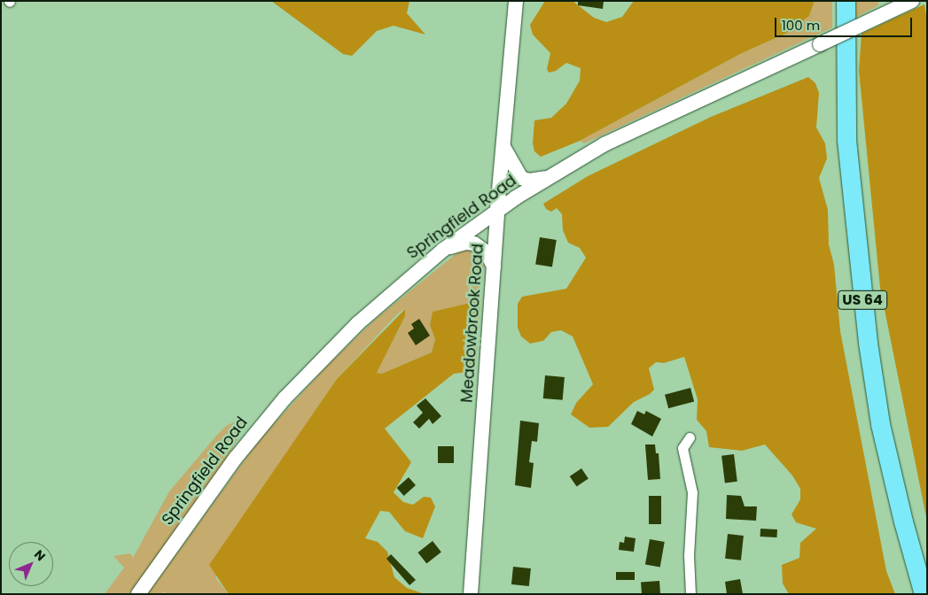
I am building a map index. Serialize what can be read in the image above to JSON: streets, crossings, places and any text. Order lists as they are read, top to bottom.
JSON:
{
  "streets": {
    "highway": ["US 64"],
    "main road": ["Springfield Road", "Meadowbrook Road"]
  },
  "crossings": [
    ["Springfield Road", "Meadowbrook Road"]
  ],
  "scale_bar": "100 m",
  "north": "top right"
}
